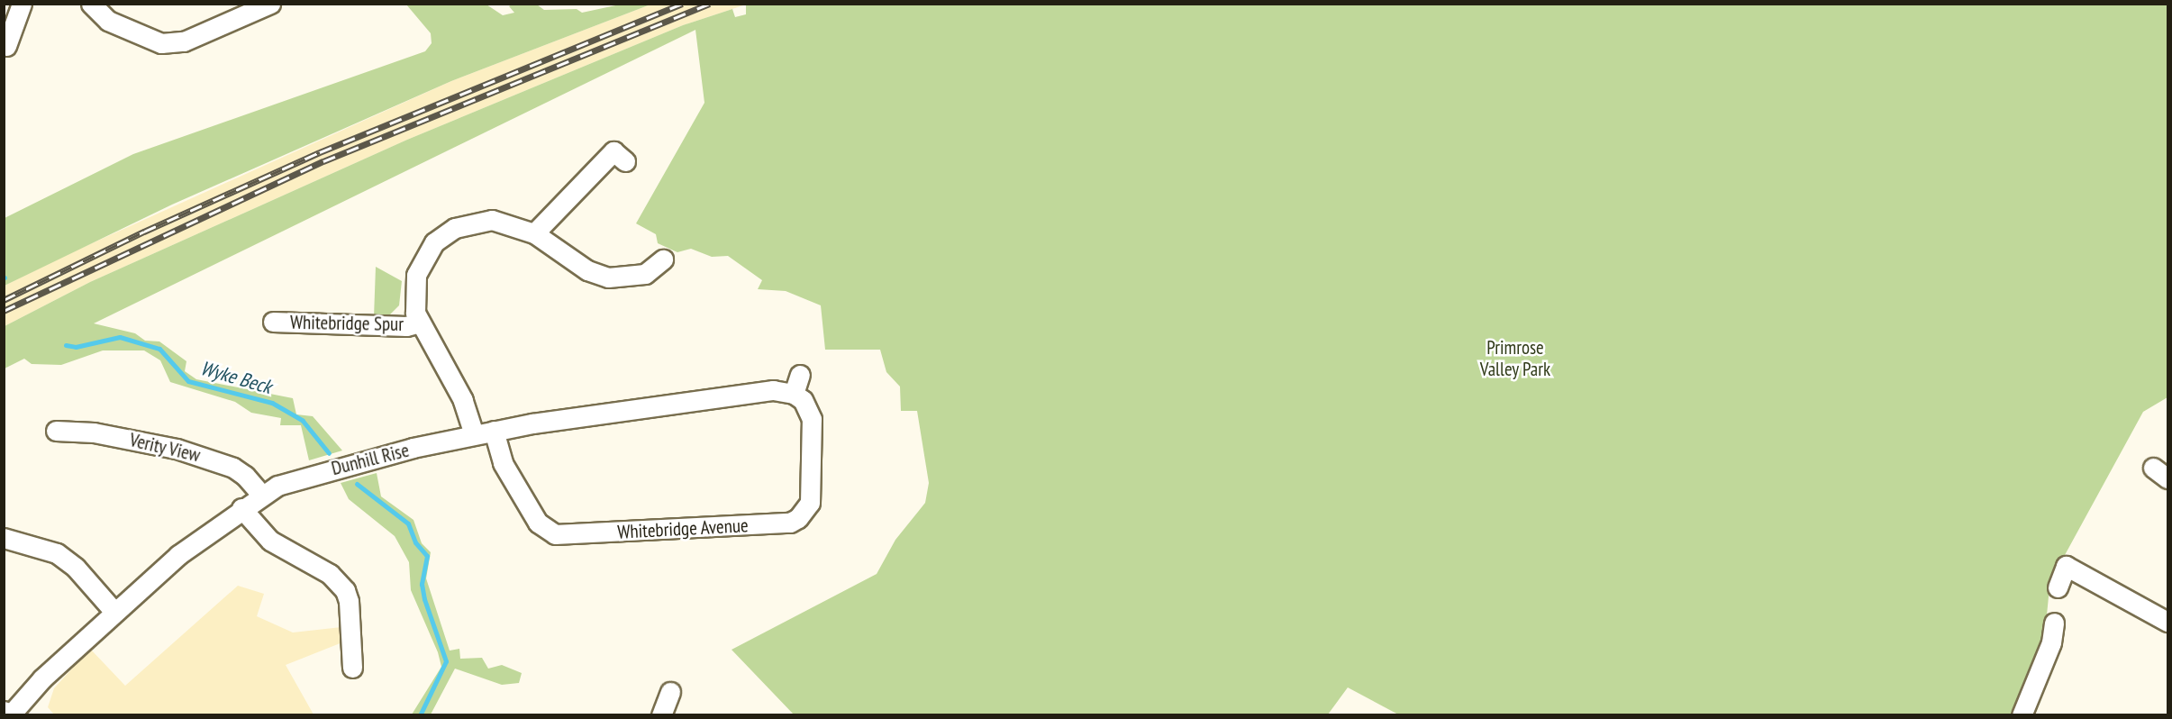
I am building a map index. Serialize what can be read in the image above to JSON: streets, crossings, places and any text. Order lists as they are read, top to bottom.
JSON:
{
  "streets": {
    "street": [
      "Whitebridge Spur",
      "Verity View",
      "Dunhill Rise",
      "Whitebridge Avenue"
    ]
  },
  "crossings": [
    ["Verity View", "Dunhill Rise"],
    ["Dunhill Rise", "Whitebridge Avenue"]
  ],
  "water": ["Wyke Beck"],
  "parks": ["Primrose Valley Park"]
}
